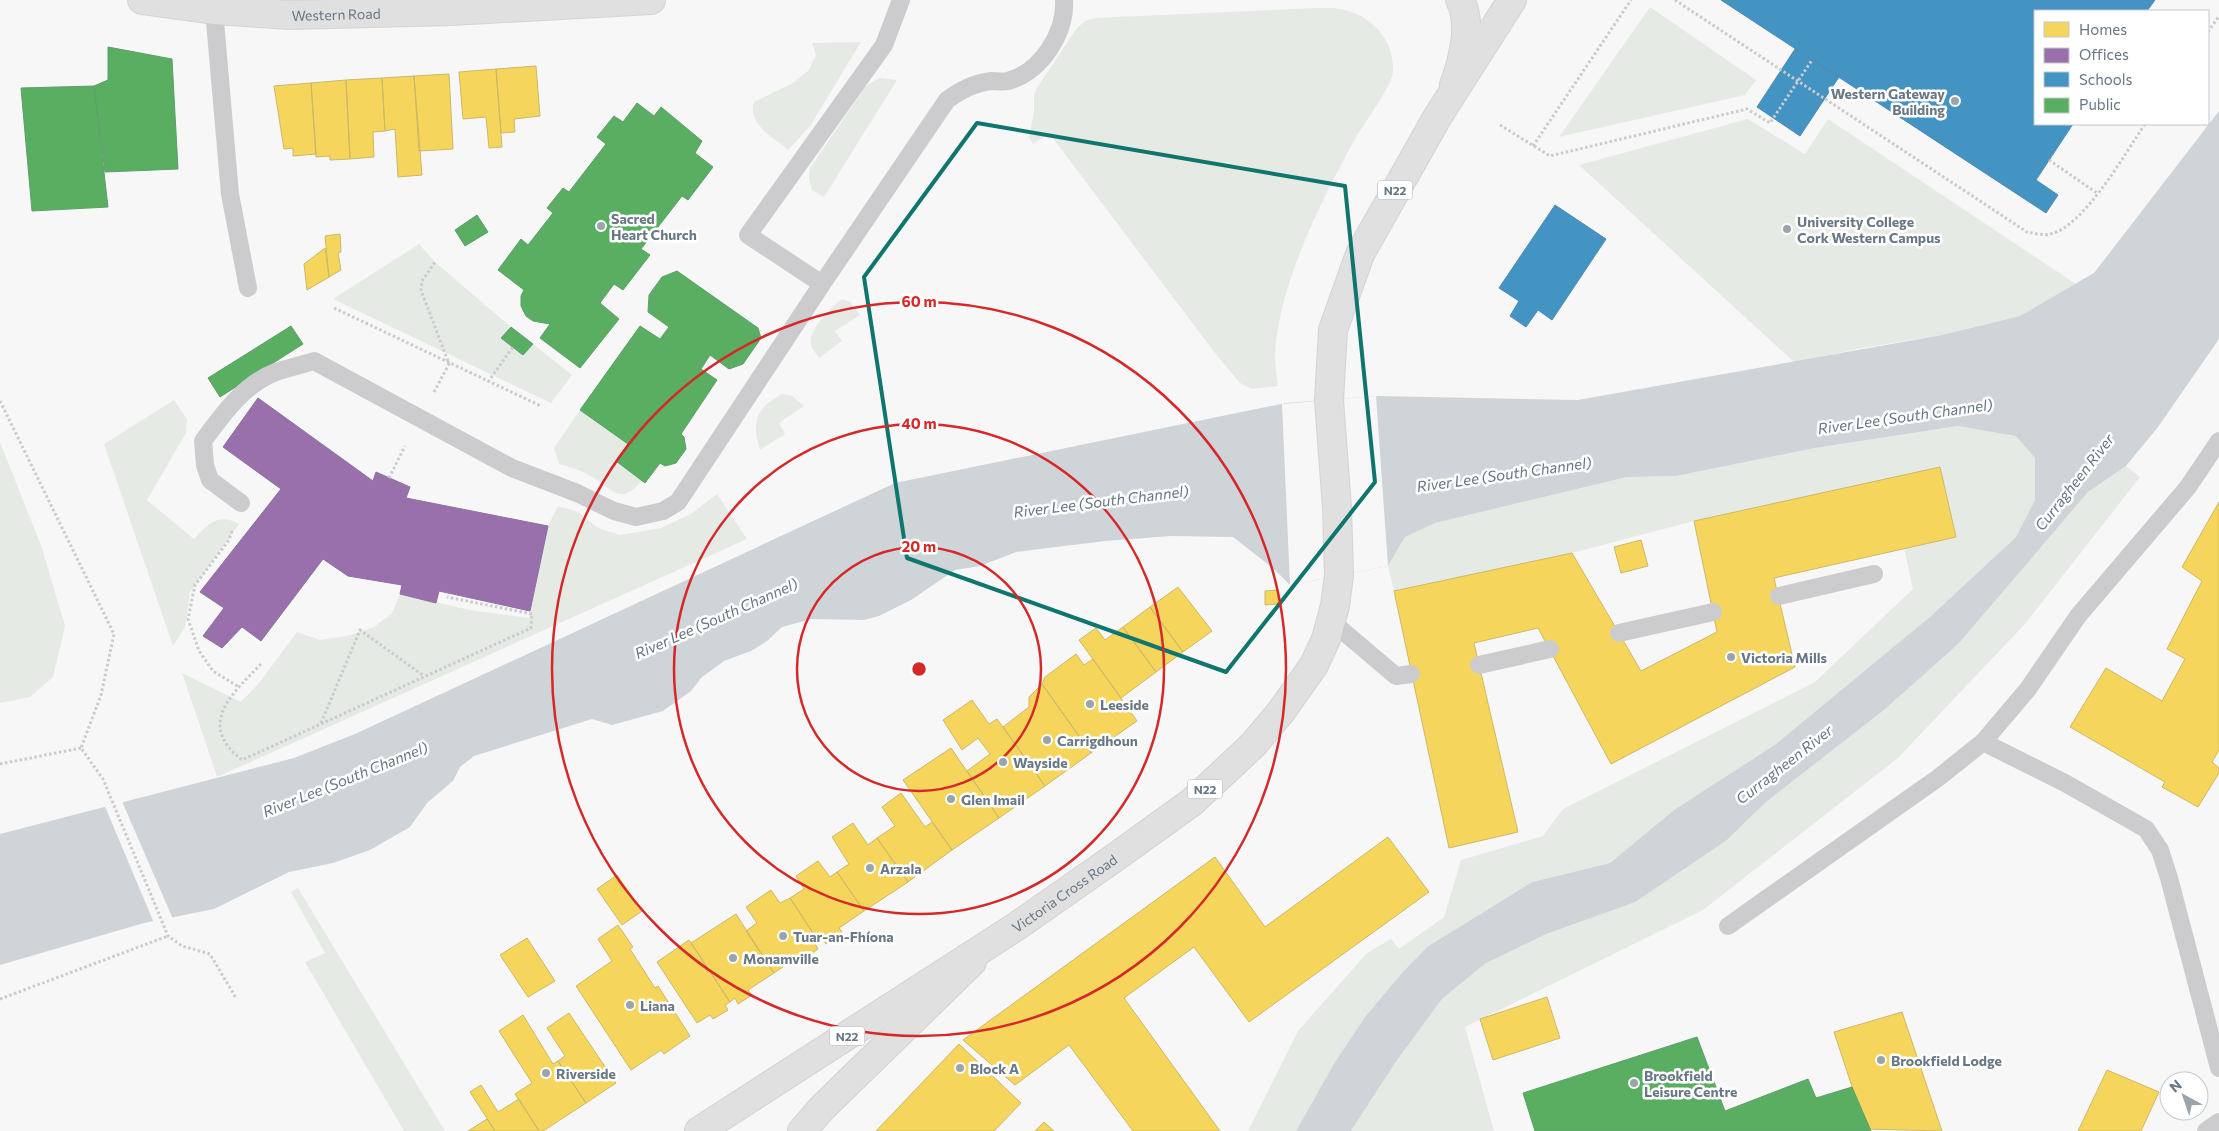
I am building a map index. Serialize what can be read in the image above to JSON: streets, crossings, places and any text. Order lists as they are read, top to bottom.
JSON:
{
  "streets": {
    "main road": ["Western Road", "N22", "Victoria Cross Road"]
  },
  "crossings": [
    ["N22", "Victoria Cross Road"]
  ],
  "water": ["River Lee (South Channel)", "Curragheen River"],
  "places": [
    "Western Gateway Building",
    "Sacred Heart Church",
    "University College Cork Western Campus",
    "Victoria Mills",
    "Leeside",
    "Carrigdhoun",
    "Wayside",
    "Glen Imail",
    "Arzala",
    "Tuar-an-Fhíona",
    "Monamville",
    "Liana",
    "Brookfield Lodge",
    "Block A",
    "Riverside",
    "Brookfield Leisure Centre"
  ],
  "legend": [
    "Homes",
    "Offices",
    "Schools",
    "Public"
  ],
  "north": "top left",
  "rings": ["60 m", "40 m", "20 m"]
}
